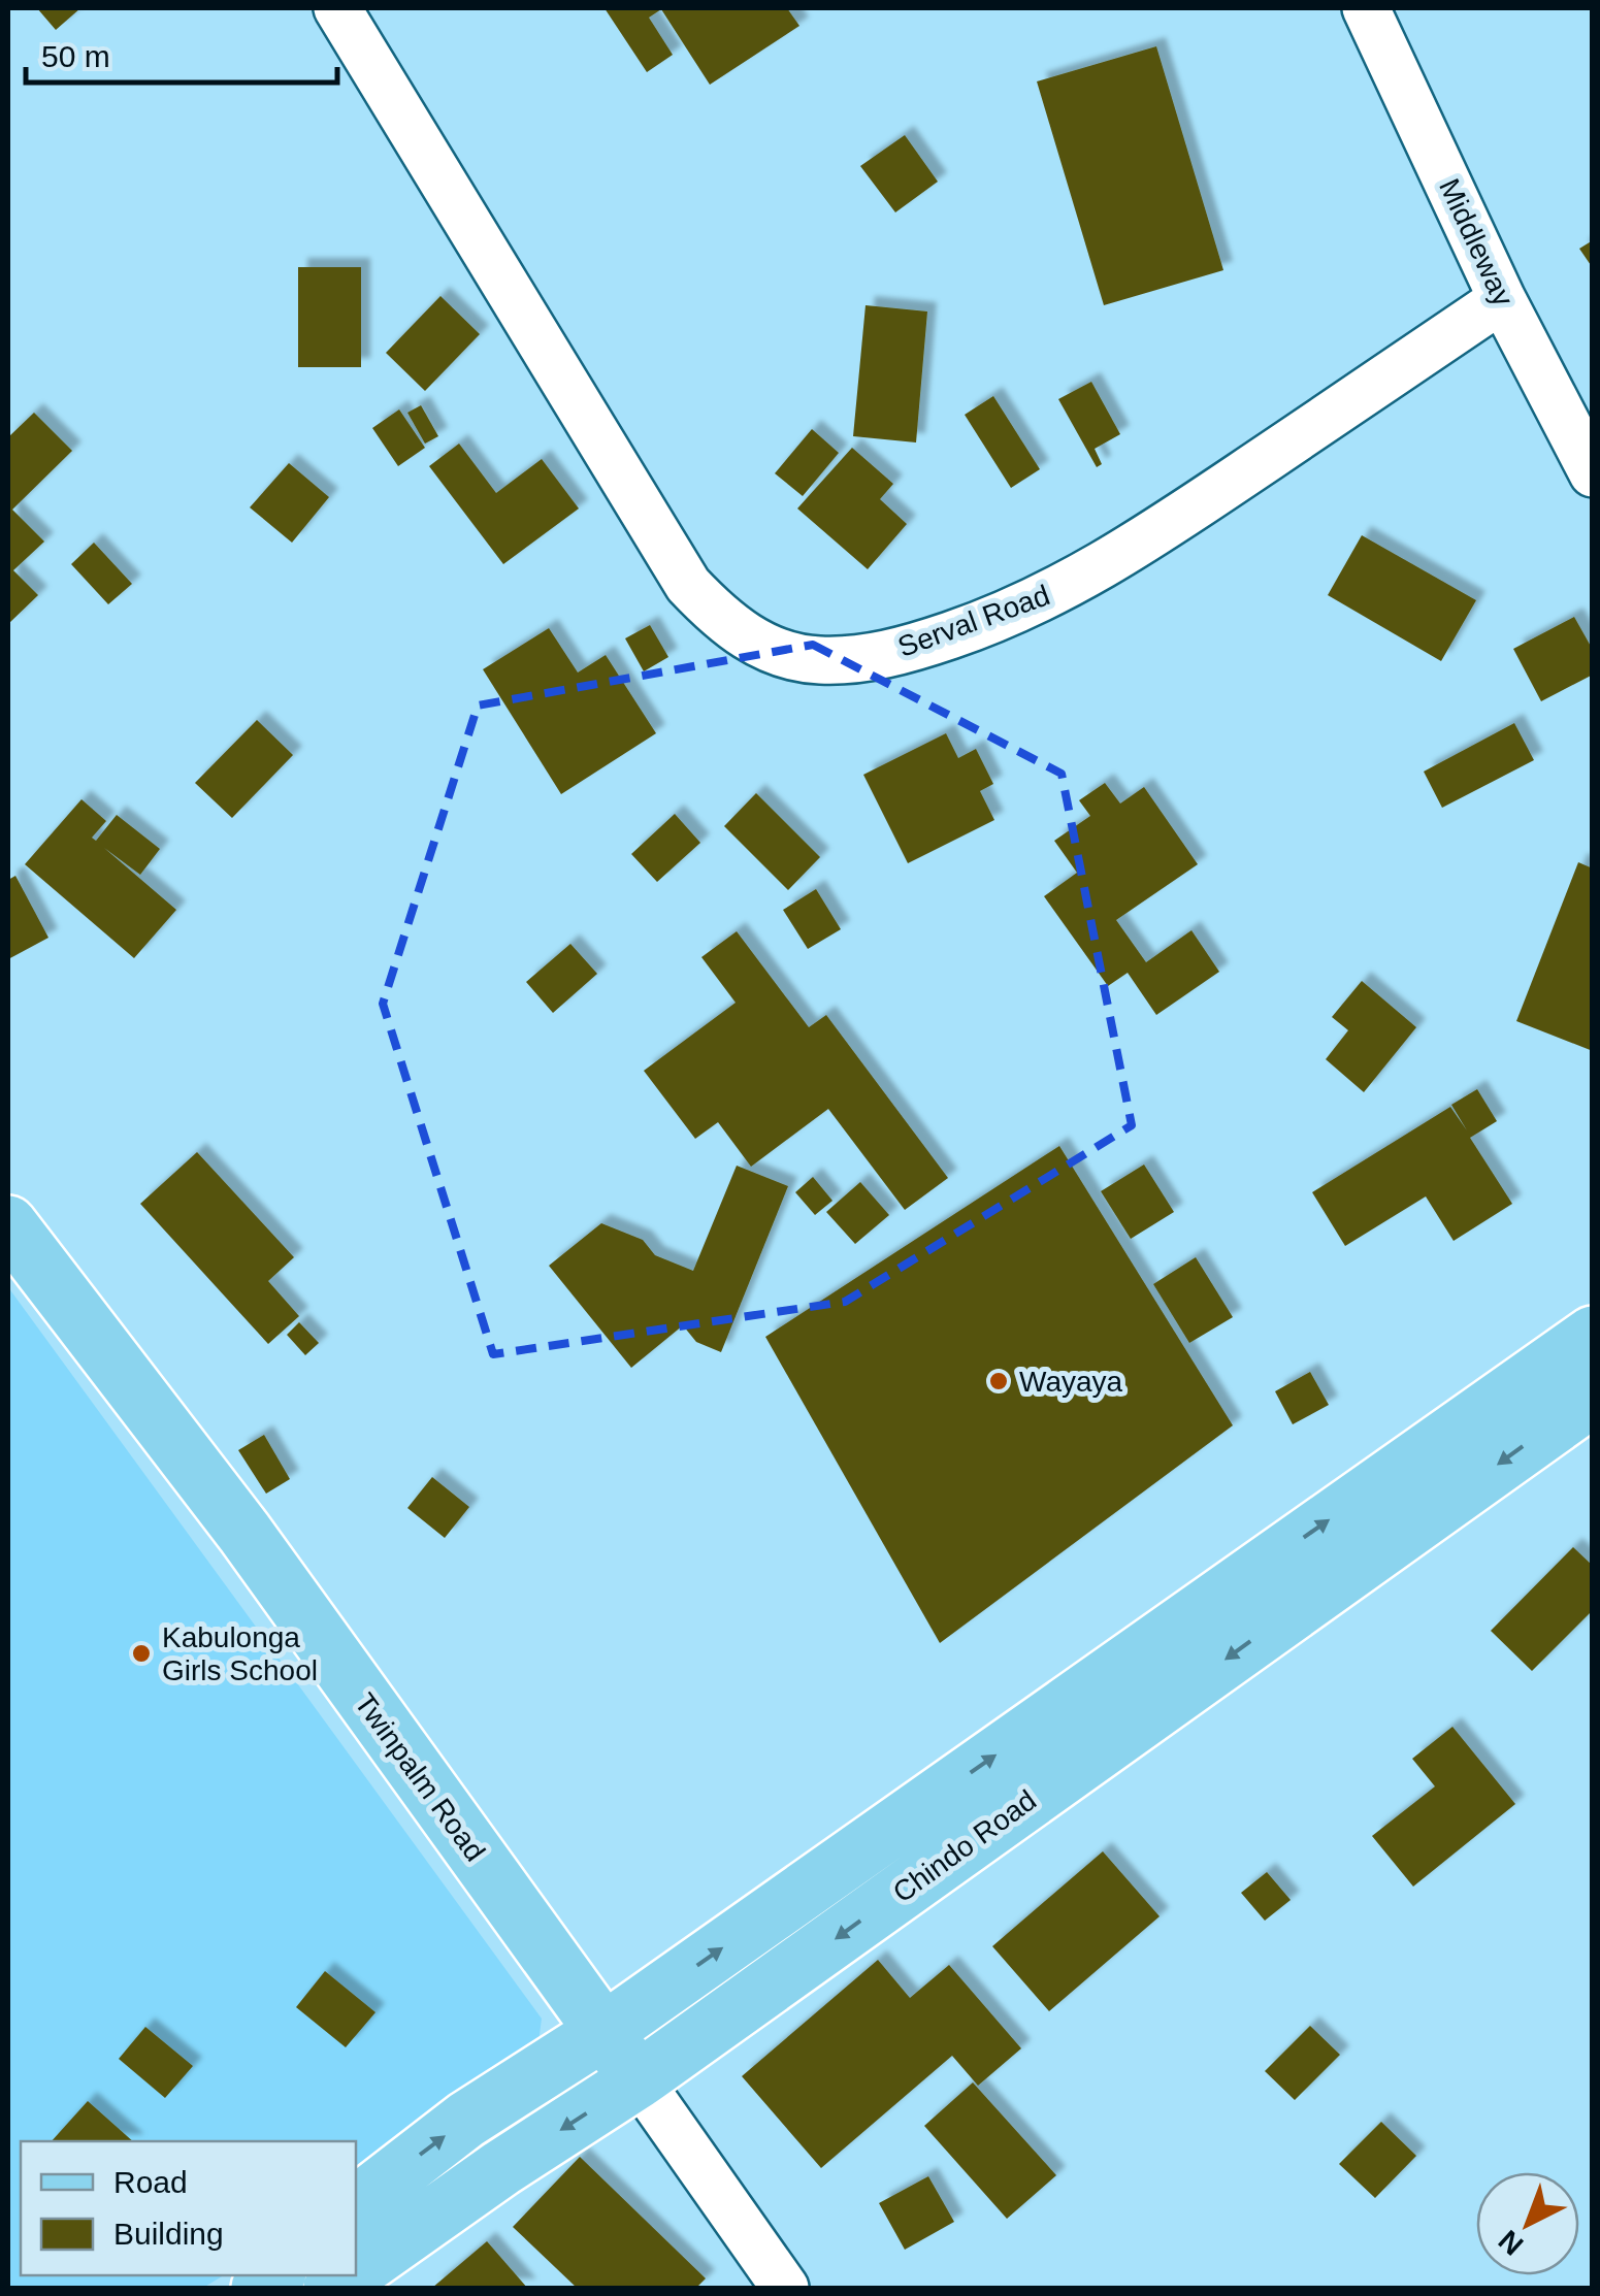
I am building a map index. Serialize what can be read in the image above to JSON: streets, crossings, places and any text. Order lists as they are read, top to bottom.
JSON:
{
  "streets": {
    "main road": ["Twinpalm Road", "Chindo Road"],
    "street": ["Middleway", "Serval Road"]
  },
  "crossings": [
    ["Middleway", "Serval Road"],
    ["Twinpalm Road", "Chindo Road"]
  ],
  "places": ["Wayaya", "Kabulonga Girls School"],
  "legend": ["Road", "Building"],
  "scale_bar": "50 m",
  "north": "bottom left"
}
